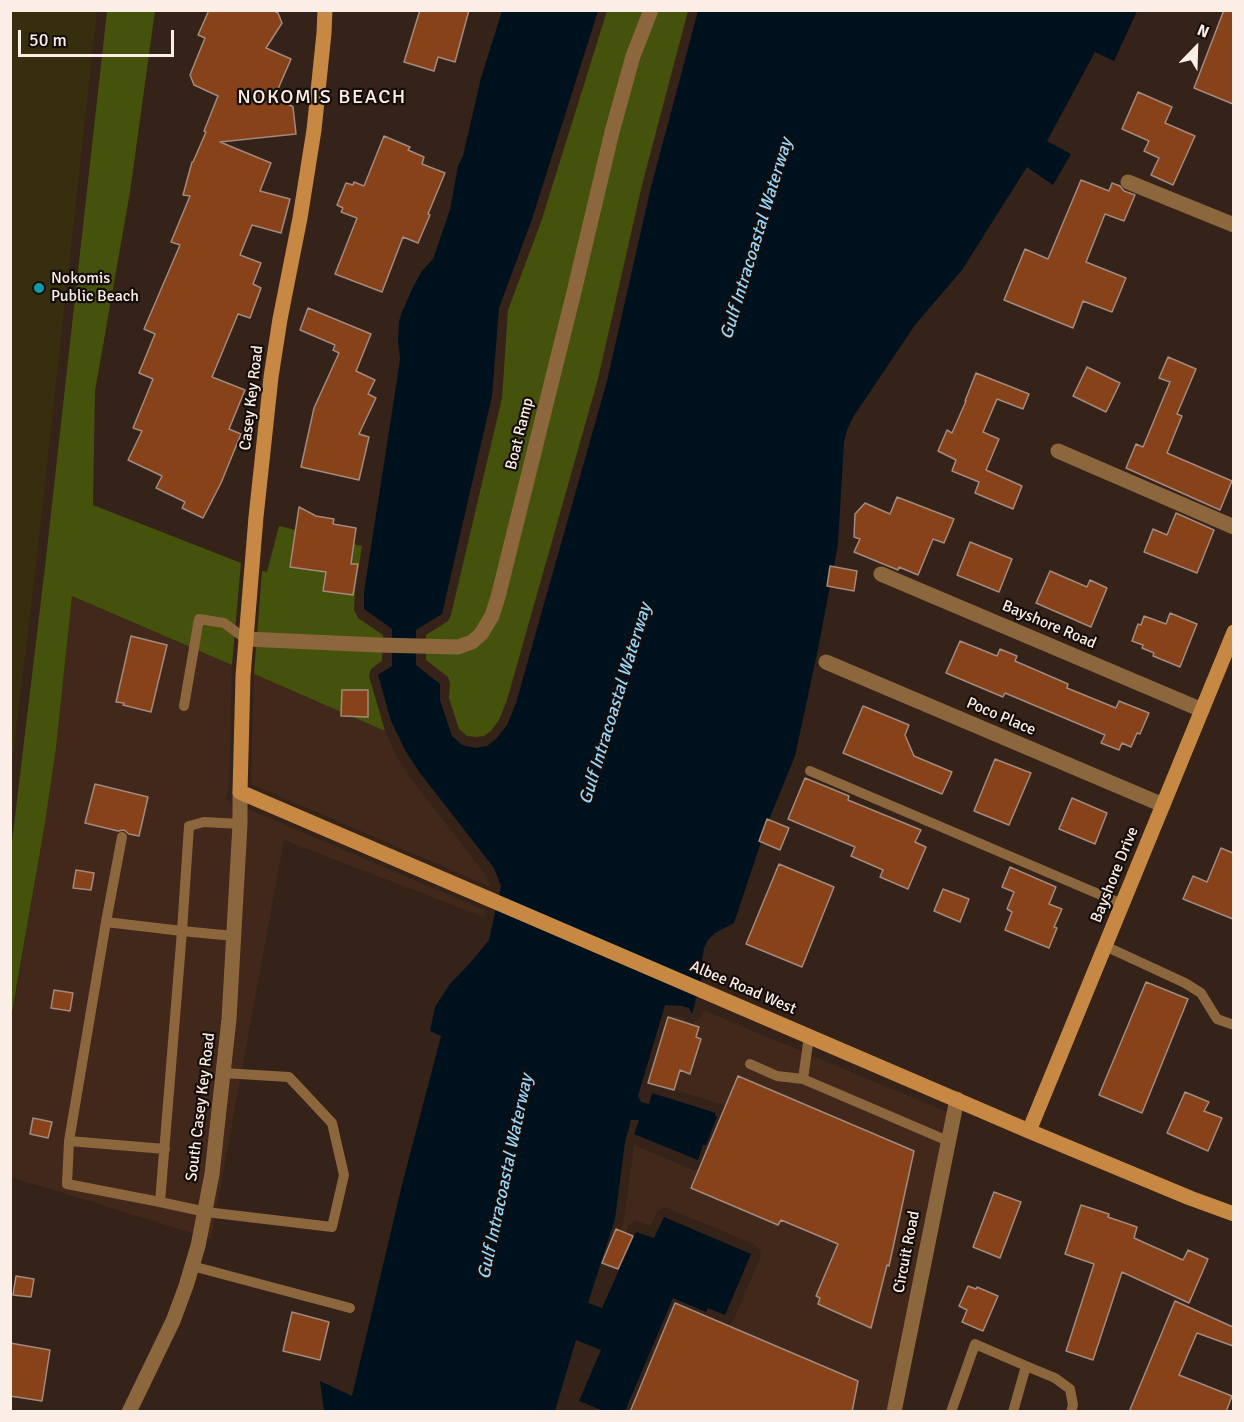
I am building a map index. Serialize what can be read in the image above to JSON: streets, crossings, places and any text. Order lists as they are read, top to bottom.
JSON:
{
  "streets": {
    "street": [
      "Casey Key Road",
      "Boat Ramp",
      "Bayshore Road",
      "Poco Place",
      "Bayshore Drive",
      "Albee Road West",
      "South Casey Key Road",
      "Circuit Road"
    ]
  },
  "crossings": [
    ["Casey Key Road", "Boat Ramp"],
    ["Casey Key Road", "Albee Road West"],
    ["Casey Key Road", "South Casey Key Road"],
    ["Bayshore Road", "Bayshore Drive"],
    ["Poco Place", "Bayshore Drive"],
    ["Bayshore Drive", "Albee Road West"],
    ["Albee Road West", "South Casey Key Road"],
    ["Albee Road West", "Circuit Road"]
  ],
  "districts": ["NOKOMIS BEACH"],
  "water": ["Gulf Intracoastal Waterway"],
  "places": ["Nokomis Public Beach"],
  "scale_bar": "50 m",
  "north": "top right"
}
